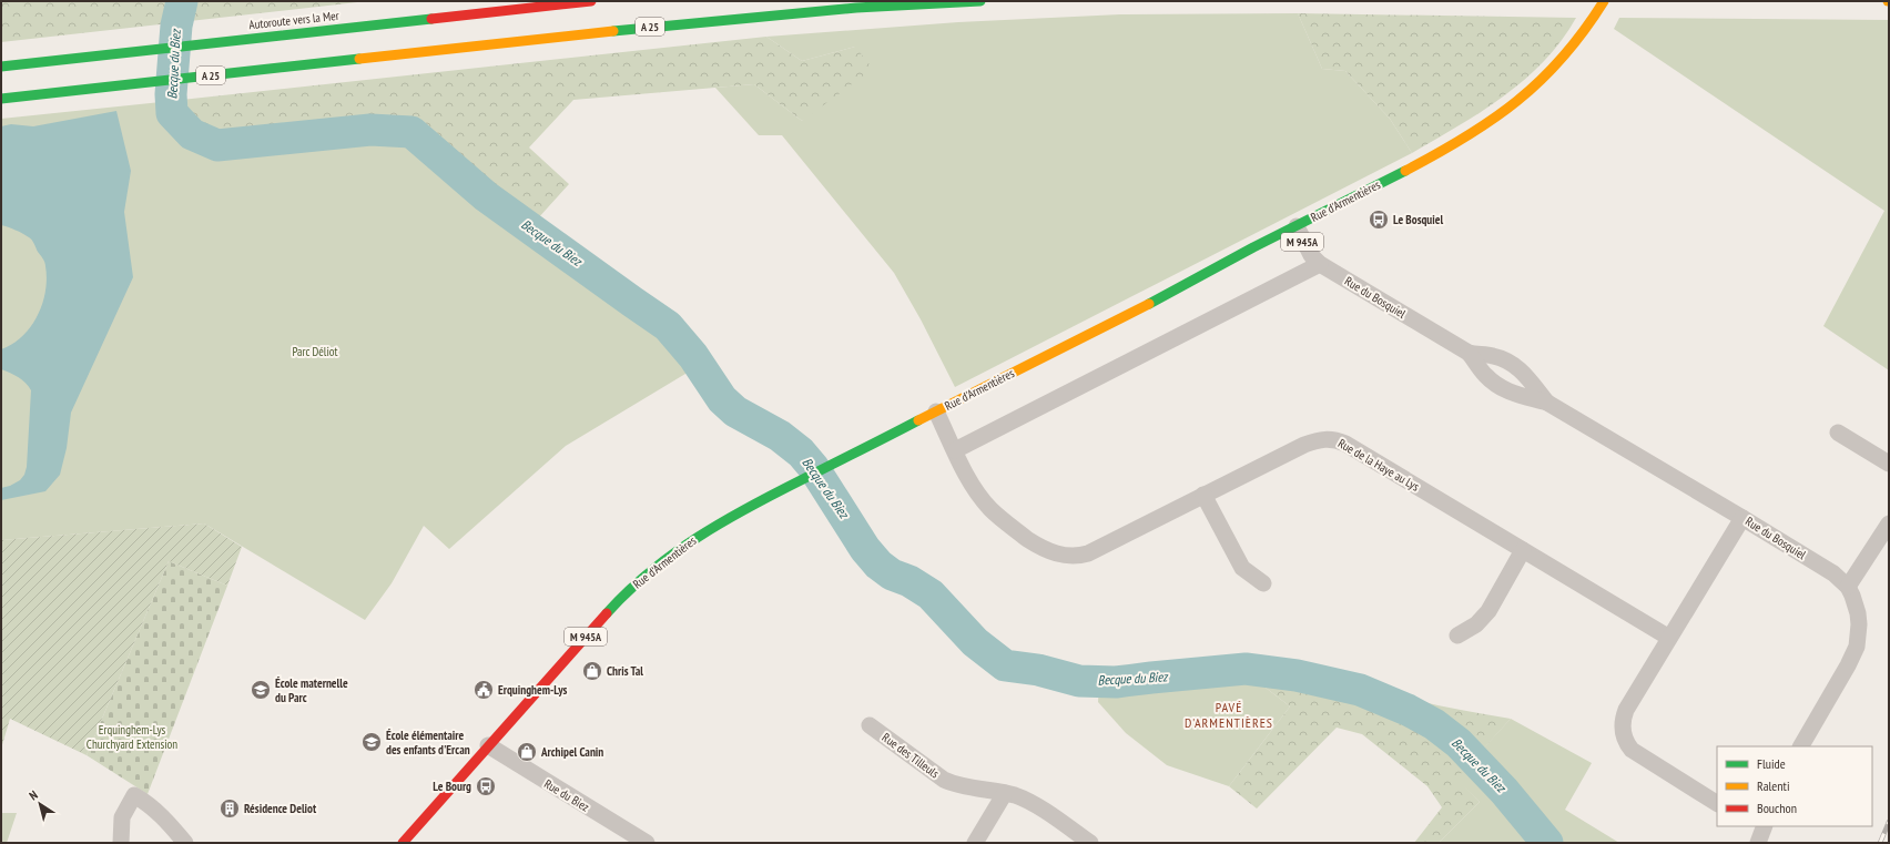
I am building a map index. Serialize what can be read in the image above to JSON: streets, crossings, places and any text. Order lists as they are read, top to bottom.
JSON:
{
  "streets": {
    "main road": [
      "Autoroute vers la Mer",
      "A 25",
      "Rue d'Armentières",
      "M 945A"
    ],
    "street": [
      "Rue du Bosquiel",
      "Rue de la Haye au Lys",
      "Rue des Tilleuls",
      "Rue du Biez"
    ]
  },
  "crossings": [
    ["Rue d'Armentières", "Rue du Bosquiel"],
    ["Rue d'Armentières", "Rue de la Haye au Lys"],
    ["Rue d'Armentières", "Rue du Biez"]
  ],
  "districts": ["PAVÉ D'ARMENTIÈRES"],
  "water": ["Becque du Biez"],
  "parks": ["Parc Déliot", "Erquinghem-Lys Churchyard Extension"],
  "places": {
    "bus stop": ["Le Bosquiel", "Le Bourg"],
    "shop": ["Chris Tal", "Archipel Canin"],
    "school or university": ["École maternelle du Parc", "École élémentaire des enfants d'Ercan"],
    "public building": ["Erquinghem-Lys"],
    "building": ["Résidence Deliot"]
  },
  "legend": ["Fluide", "Ralenti", "Bouchon"],
  "north": "top left"
}
